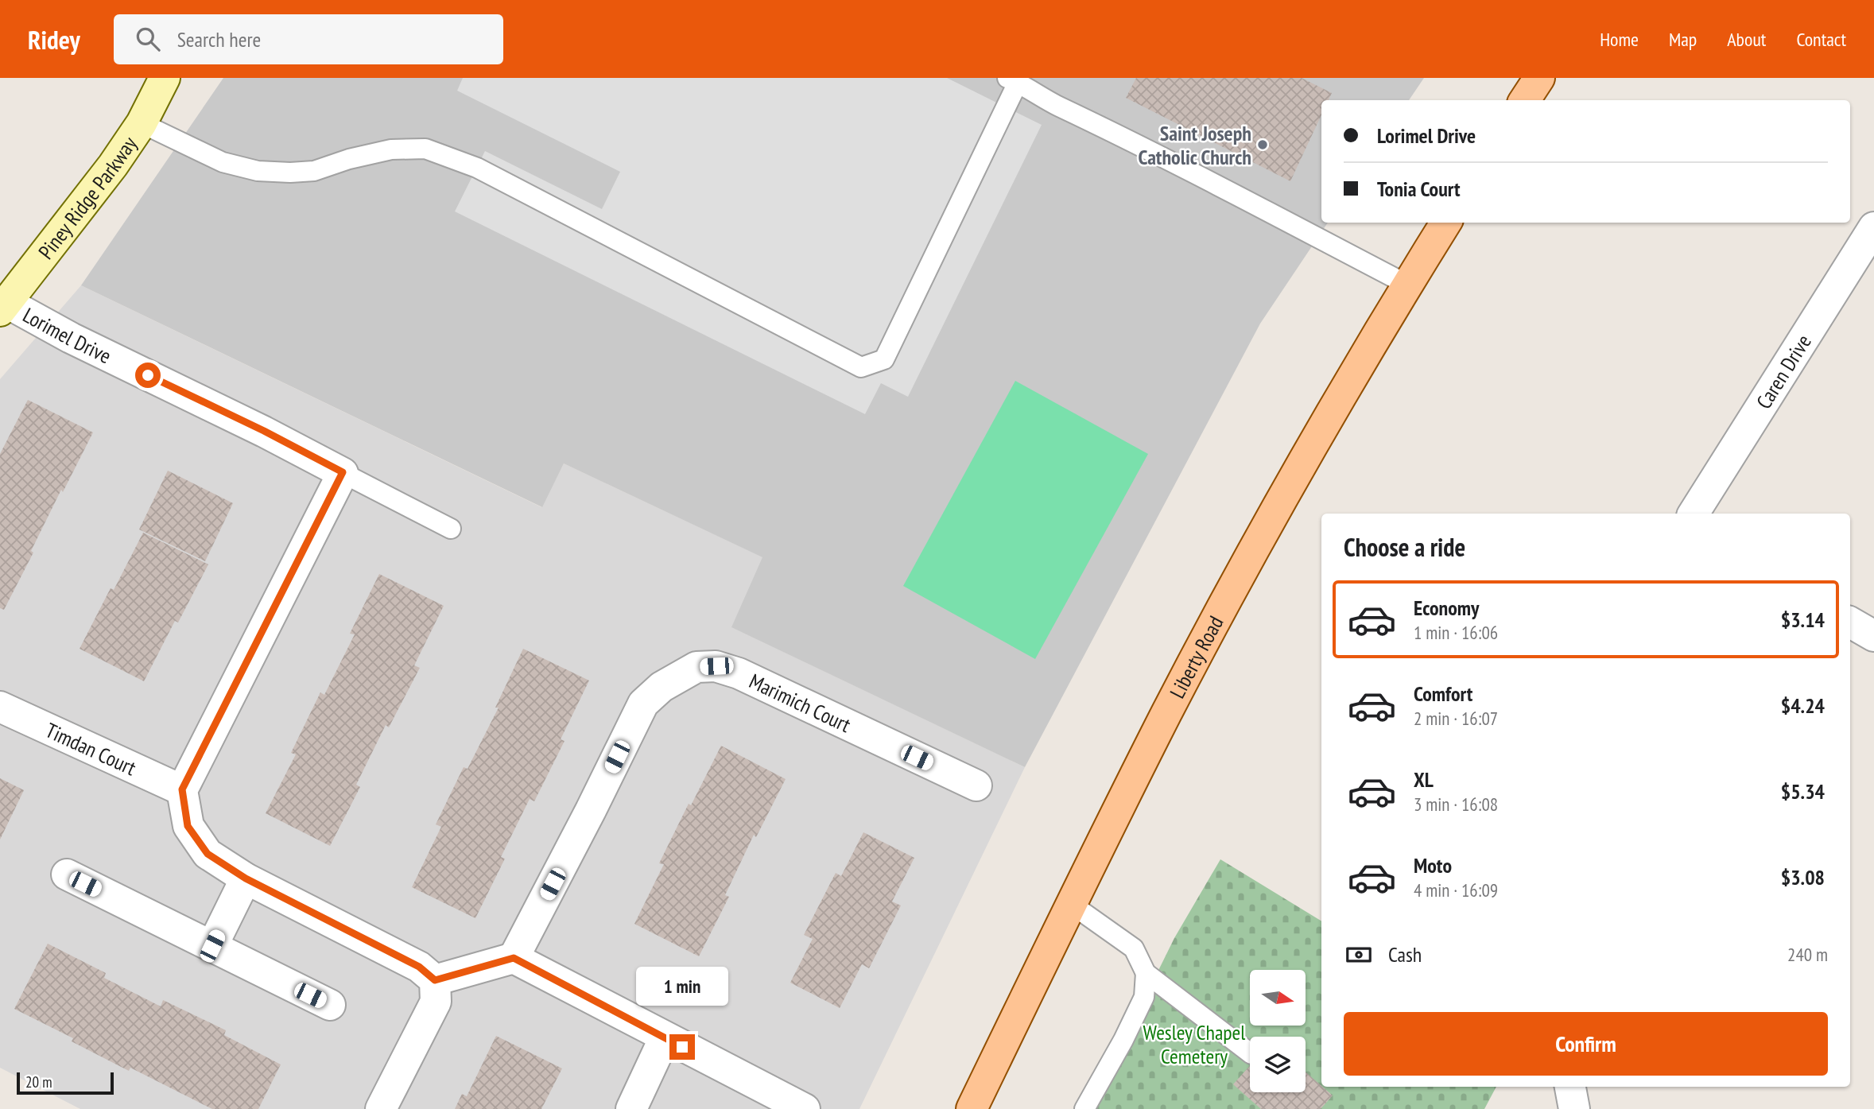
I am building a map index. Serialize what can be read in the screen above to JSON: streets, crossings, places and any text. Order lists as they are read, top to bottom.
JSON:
{
  "streets": {
    "main road": ["Liberty Road"],
    "street": [
      "Piney Ridge Parkway",
      "Lorimel Drive",
      "Caren Drive",
      "Marimich Court",
      "Timdan Court"
    ]
  },
  "crossings": [
    ["Piney Ridge Parkway", "Lorimel Drive"]
  ],
  "parks": ["Wesley Chapel Cemetery"],
  "places": ["Saint Joseph Catholic Church"],
  "scale_bar": "20 m",
  "north": "right",
  "page": {
    "header": "Ridey",
    "search": "Search here",
    "nav": [
      "Home",
      "Map",
      "About",
      "Contact"
    ],
    "banner": ["Lorimel Drive", "Tonia Court"],
    "heading": "Choose a ride",
    "list": [
      {
        "name": "Economy",
        "note": "1 min · 16:06",
        "value": "$3.14"
      },
      {
        "name": "Comfort",
        "note": "2 min · 16:07",
        "value": "$4.24"
      },
      {
        "name": "XL",
        "note": "3 min · 16:08",
        "value": "$5.34"
      },
      {
        "name": "Moto",
        "note": "4 min · 16:09",
        "value": "$3.08"
      }
    ],
    "pay": ["Cash", "240 m"],
    "bubble": "1 min",
    "buttons": "Confirm",
    "scale": "20 m"
  }
}
